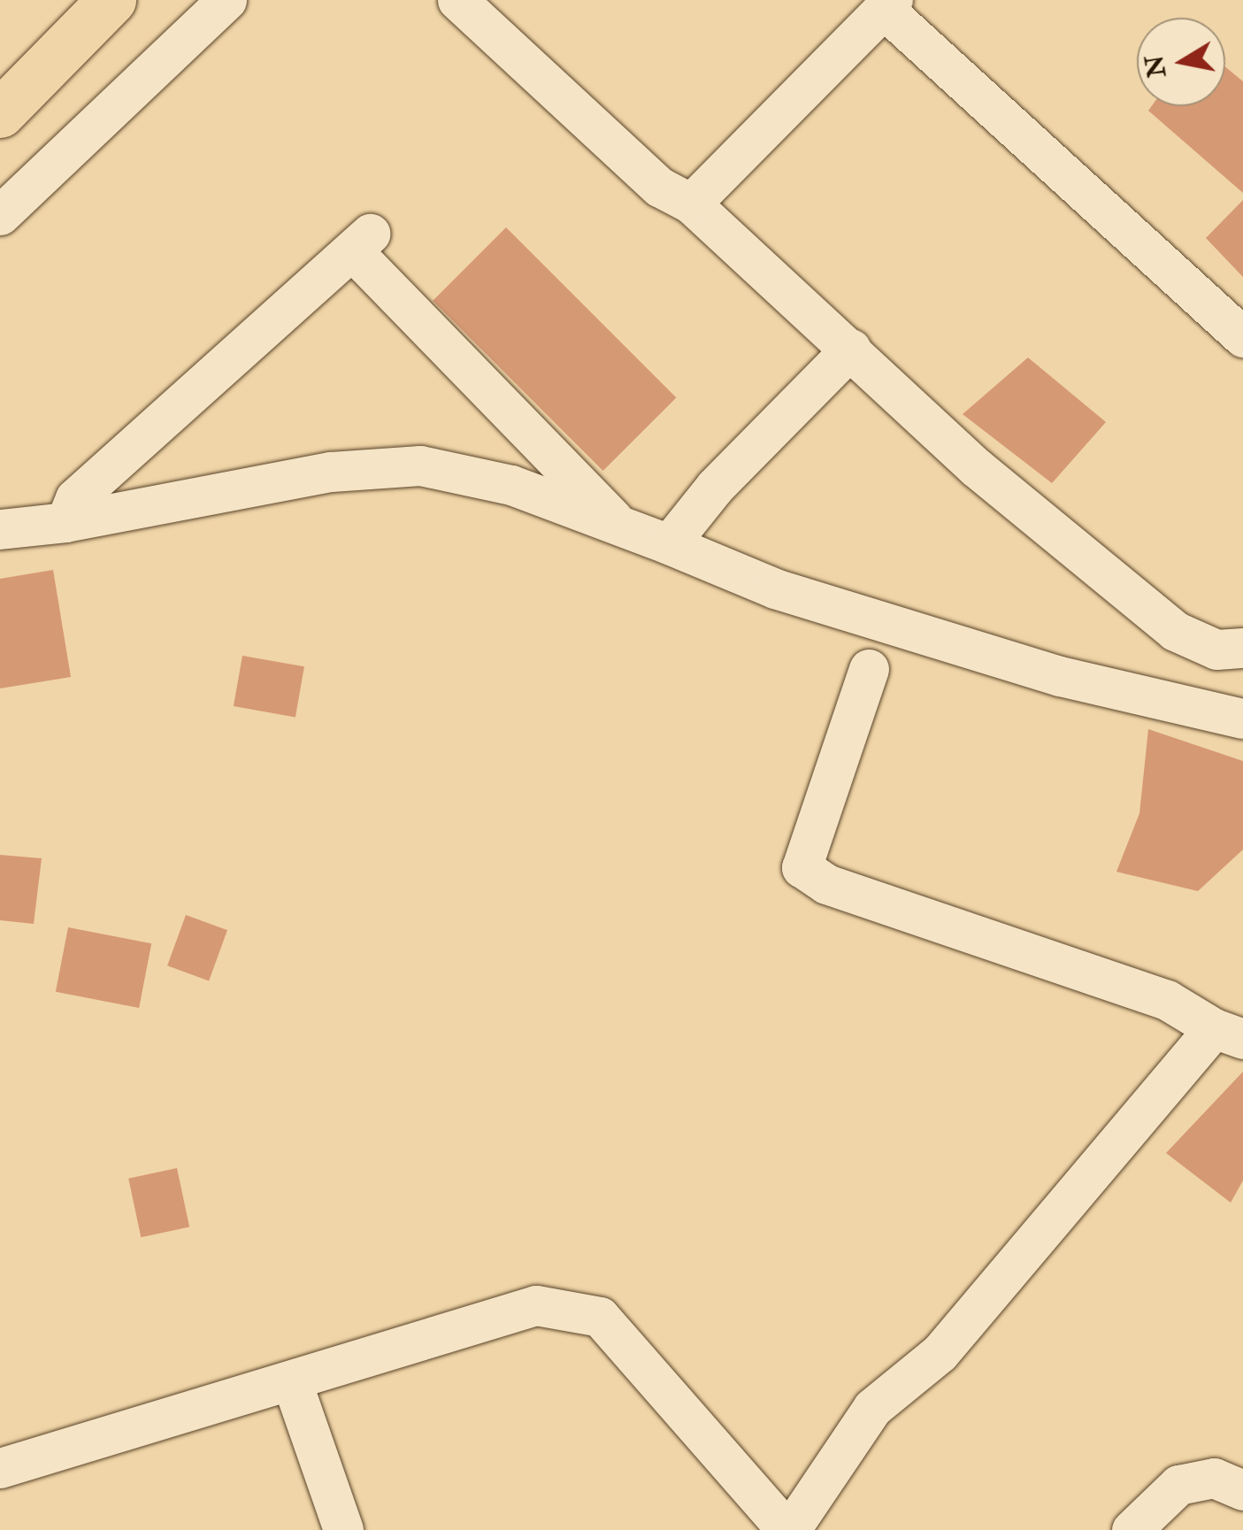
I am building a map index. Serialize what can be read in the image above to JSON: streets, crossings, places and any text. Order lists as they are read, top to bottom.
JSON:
{
  "north": "left"
}
